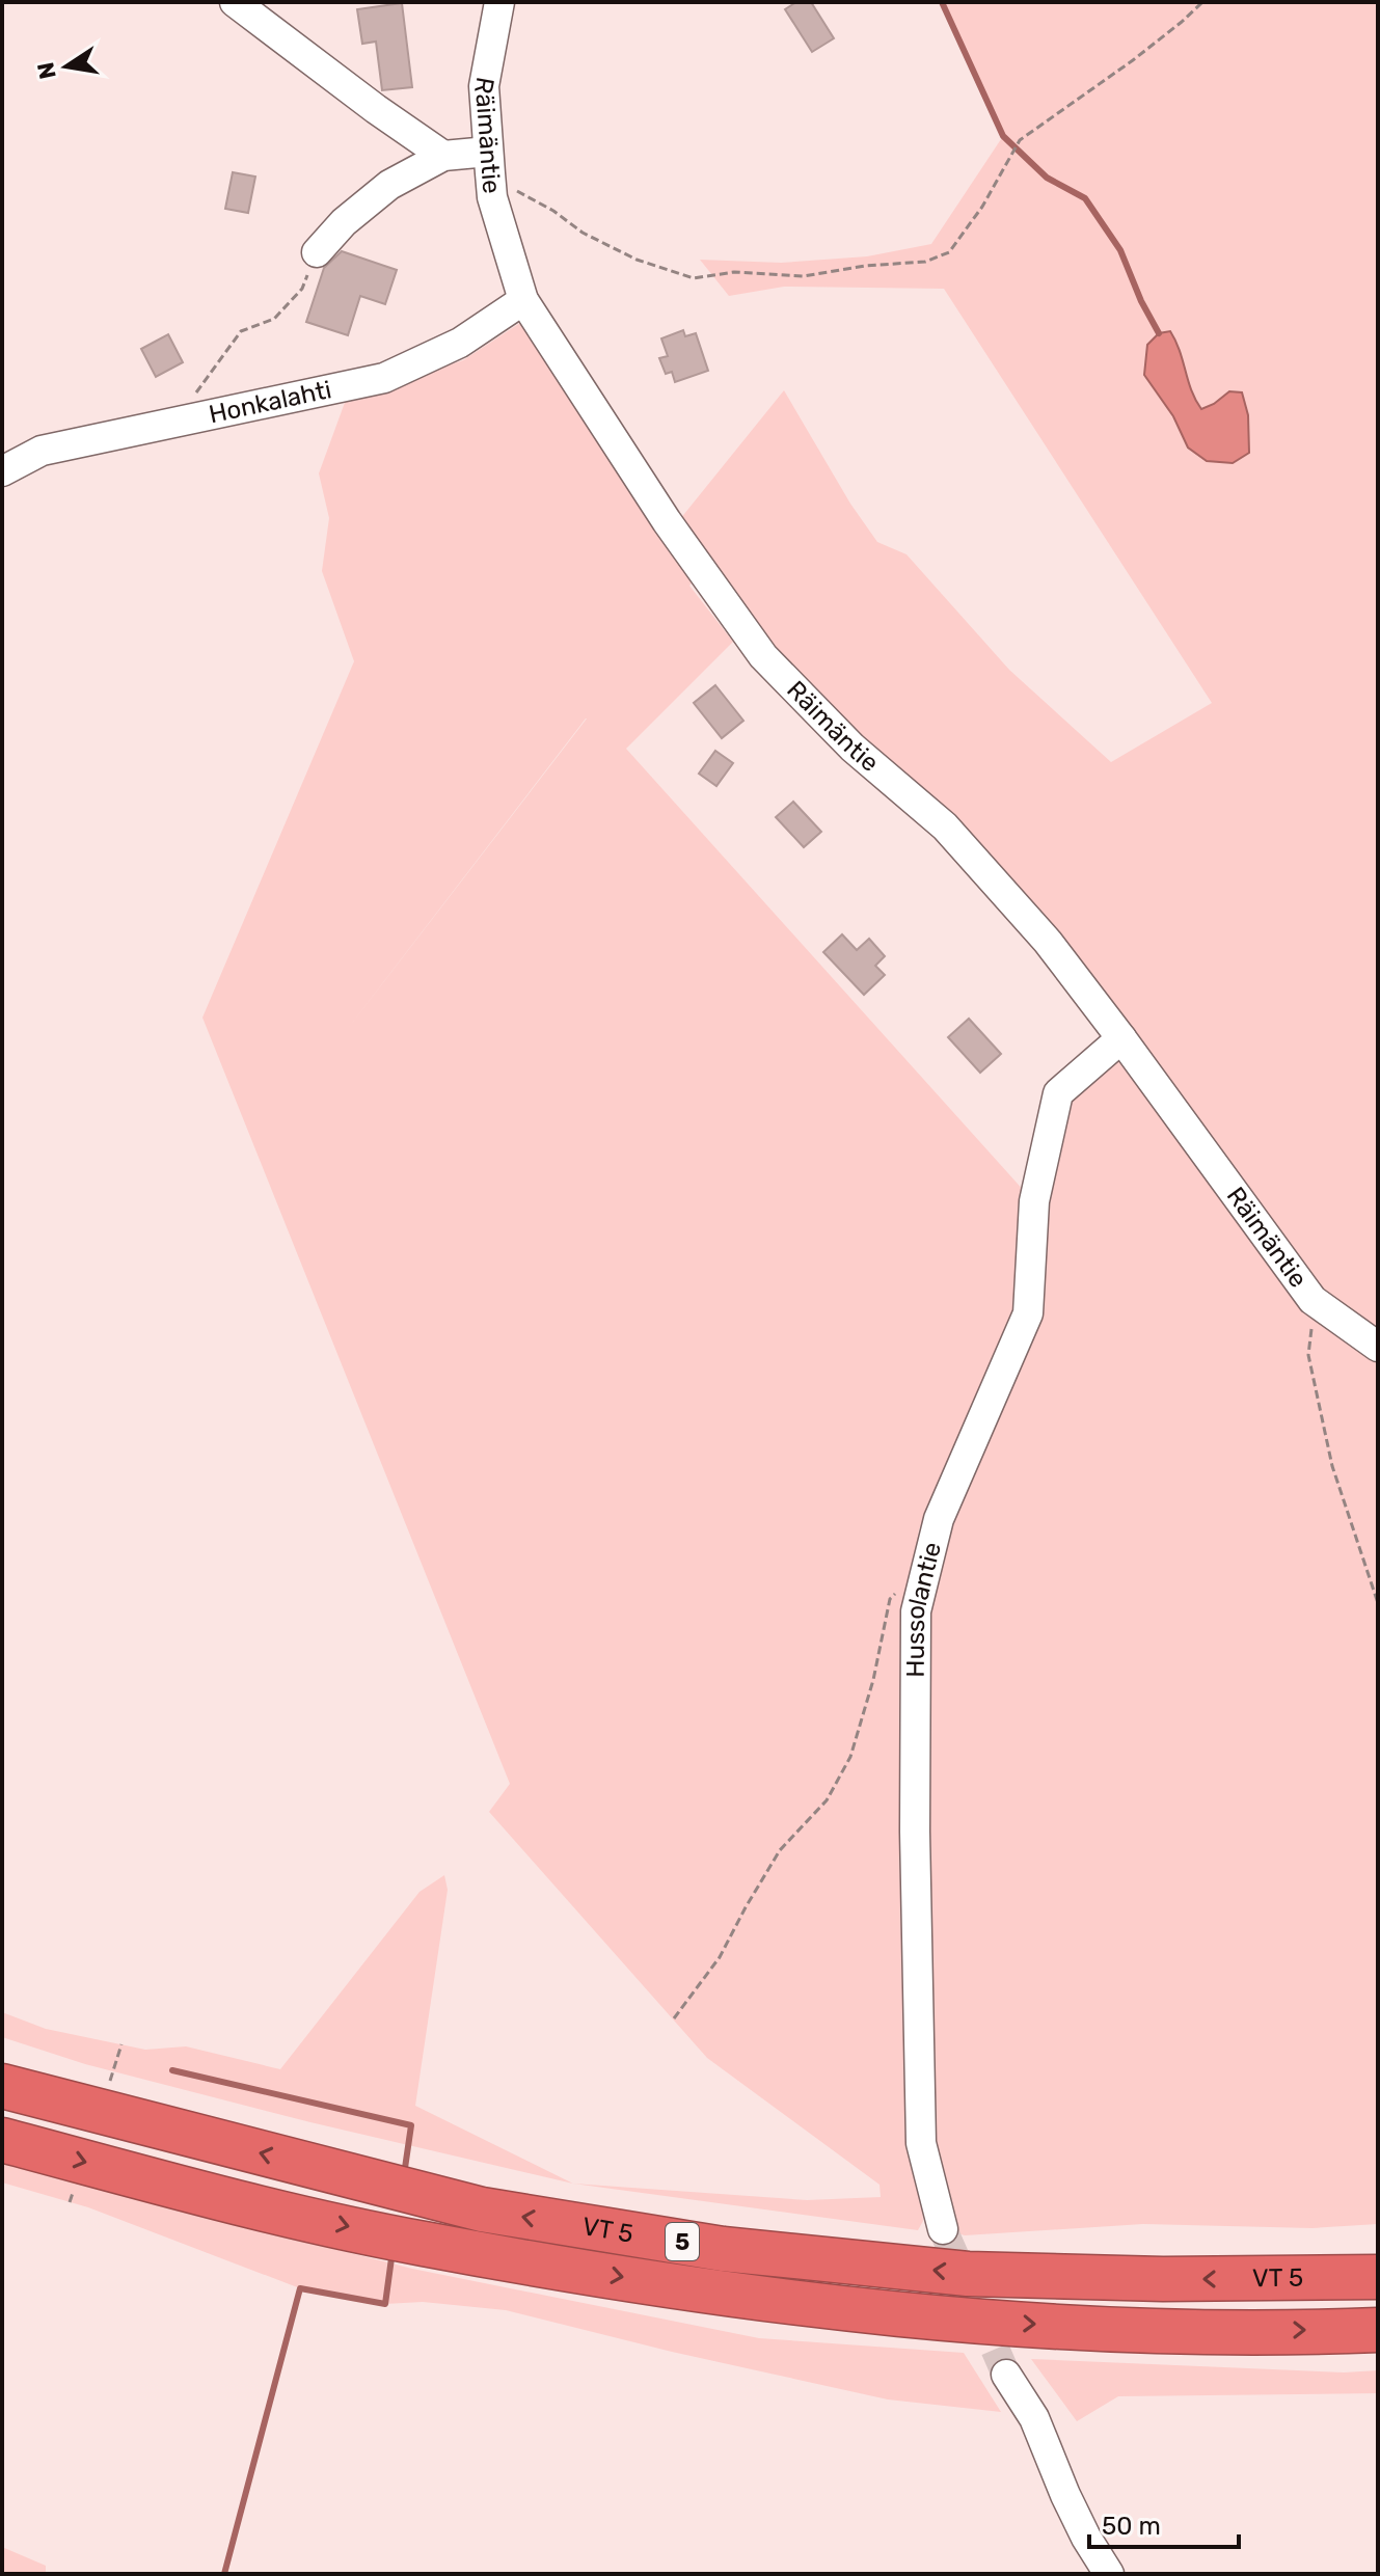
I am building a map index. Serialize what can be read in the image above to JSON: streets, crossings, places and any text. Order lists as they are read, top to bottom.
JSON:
{
  "streets": {
    "highway": ["VT 5", "5"],
    "street": ["Räimäntie", "Honkalahti", "Hussolantie"]
  },
  "crossings": [
    ["Räimäntie", "Honkalahti"],
    ["Räimäntie", "Hussolantie"]
  ],
  "scale_bar": "50 m",
  "north": "left"
}
